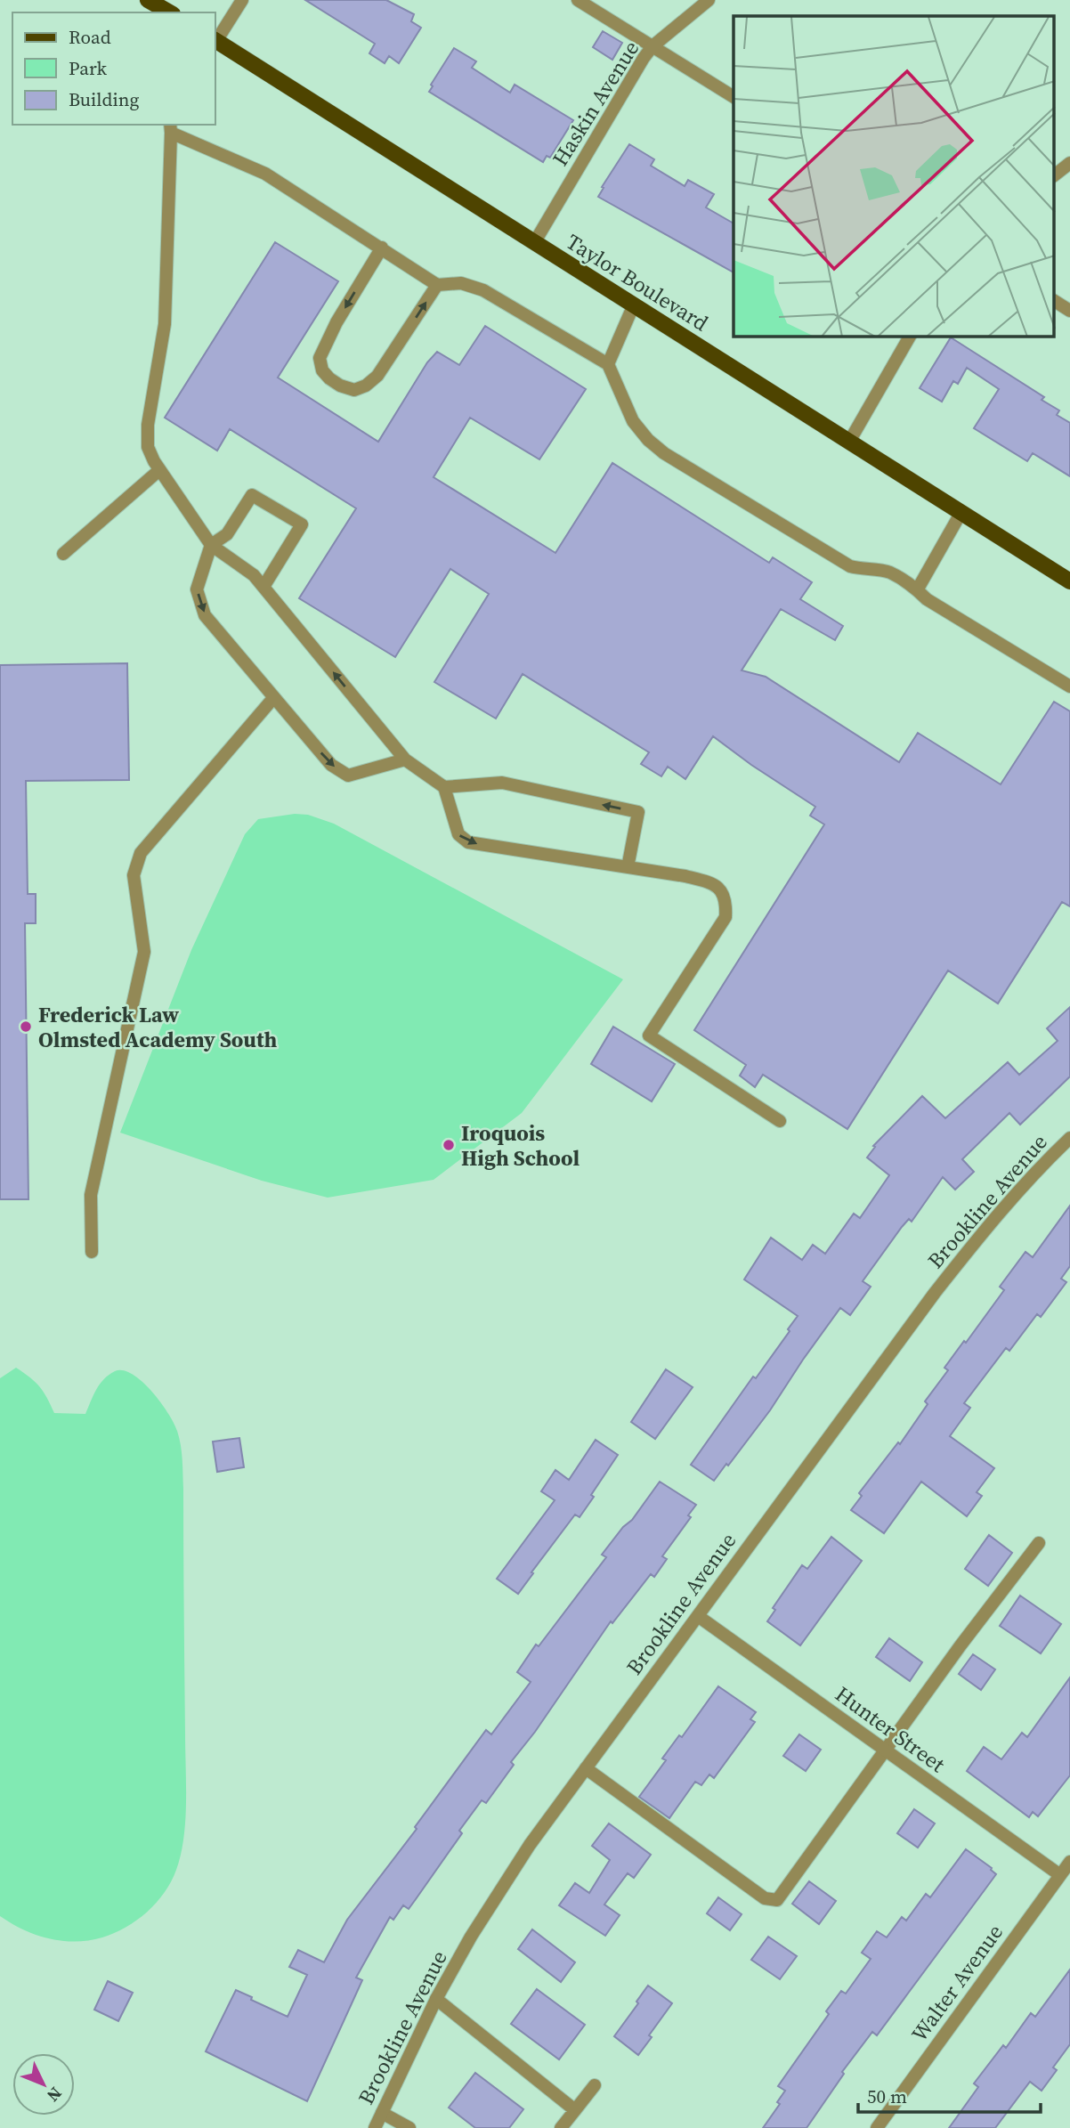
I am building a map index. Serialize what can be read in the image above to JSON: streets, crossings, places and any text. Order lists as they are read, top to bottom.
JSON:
{
  "streets": {
    "main road": ["Taylor Boulevard"],
    "street": [
      "Haskin Avenue",
      "Brookline Avenue",
      "Hunter Street",
      "Walter Avenue"
    ]
  },
  "crossings": [
    ["Haskin Avenue", "Taylor Boulevard"],
    ["Brookline Avenue", "Hunter Street"],
    ["Hunter Street", "Walter Avenue"]
  ],
  "places": ["Frederick Law Olmsted Academy South", "Iroquois High School"],
  "legend": ["Road", "Park", "Building"],
  "scale_bar": "50 m",
  "north": "bottom right"
}
